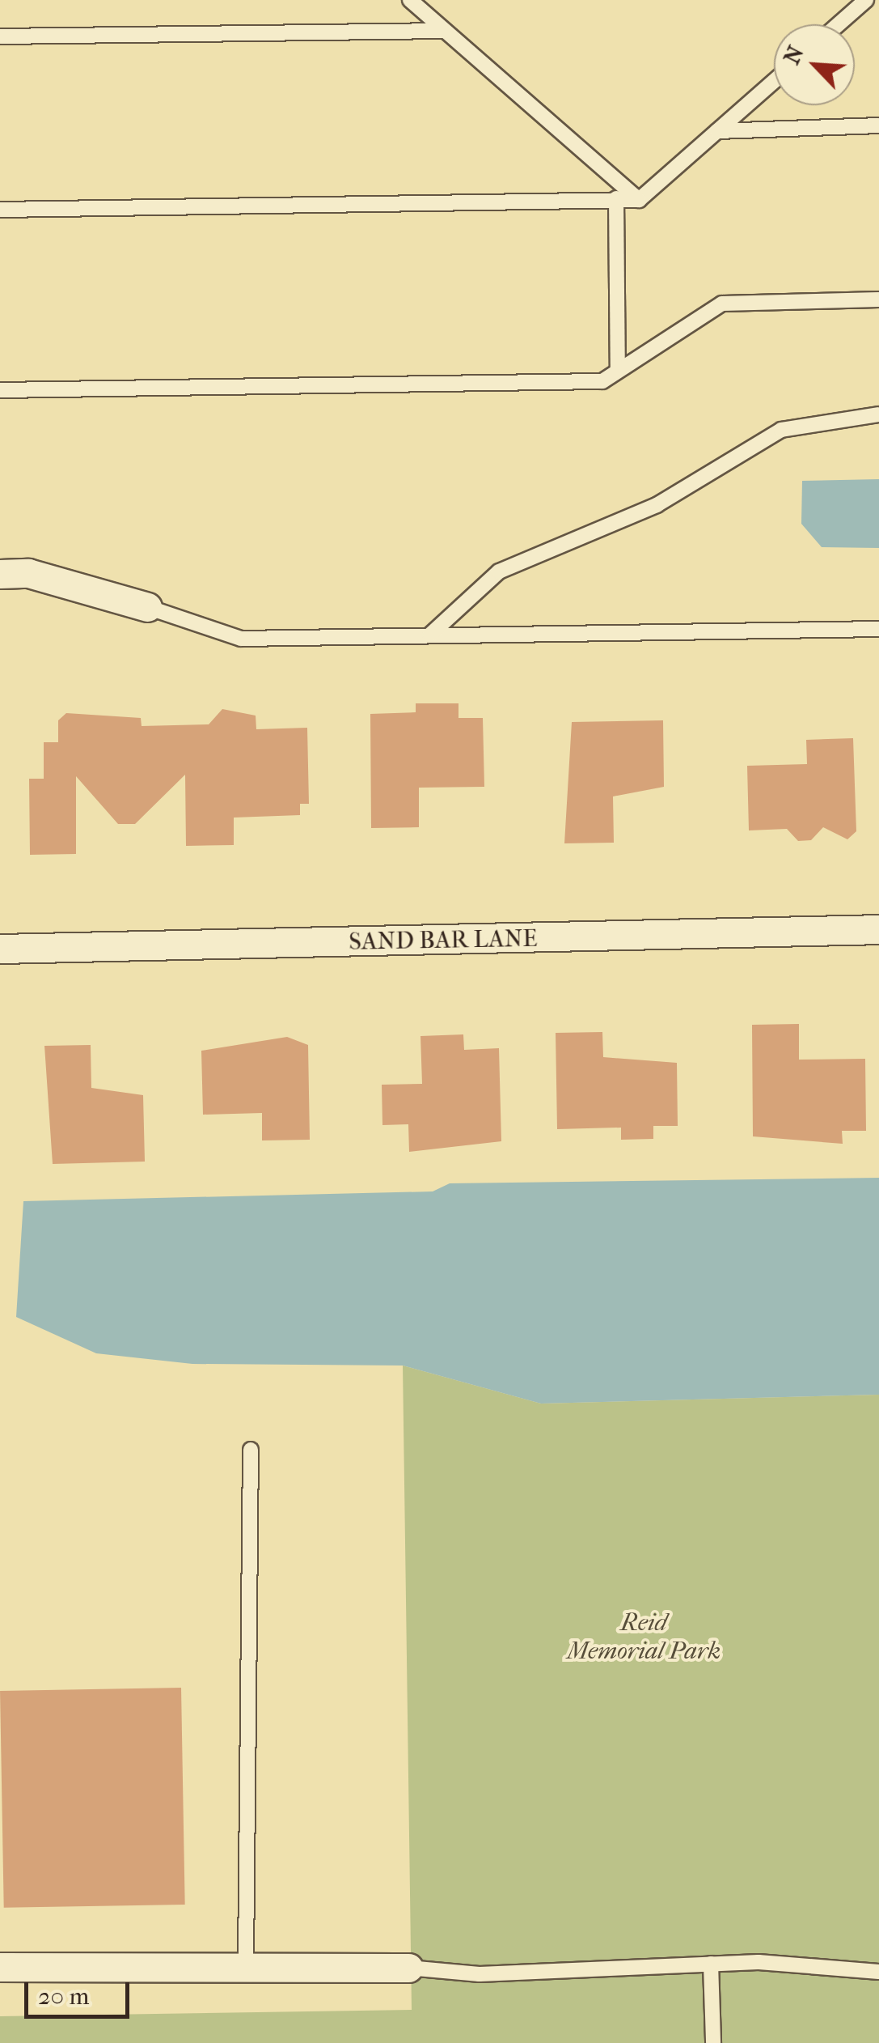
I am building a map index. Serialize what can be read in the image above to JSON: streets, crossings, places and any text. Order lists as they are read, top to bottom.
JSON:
{
  "streets": {
    "street": ["SAND BAR LANE"]
  },
  "parks": ["Reid Memorial Park"],
  "scale_bar": "20 m",
  "north": "top left"
}
